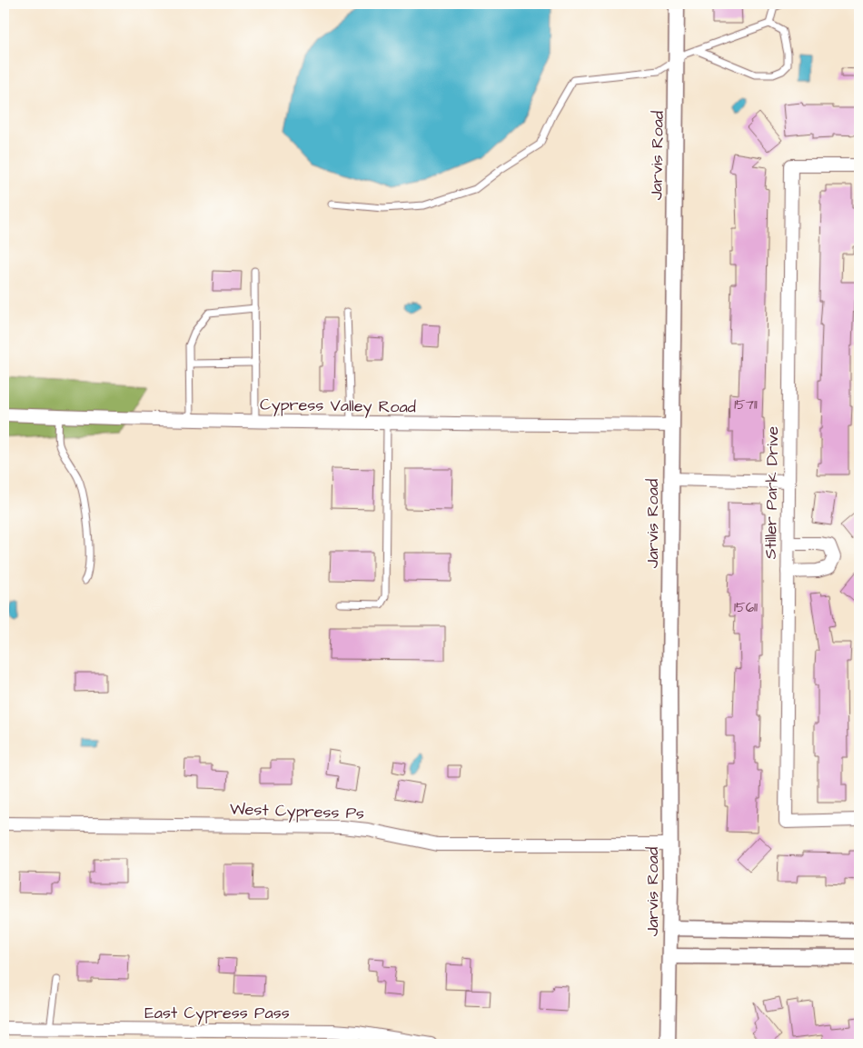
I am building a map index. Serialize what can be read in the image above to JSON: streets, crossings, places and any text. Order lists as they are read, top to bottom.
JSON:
{
  "streets": {
    "street": [
      "Jarvis Road",
      "Cypress Valley Road",
      "Stiller Park Drive",
      "West Cypress Ps",
      "East Cypress Pass"
    ]
  },
  "crossings": [
    ["Jarvis Road", "Cypress Valley Road"],
    ["Jarvis Road", "West Cypress Ps"]
  ],
  "house_numbers": ["15711", "15611"]
}
